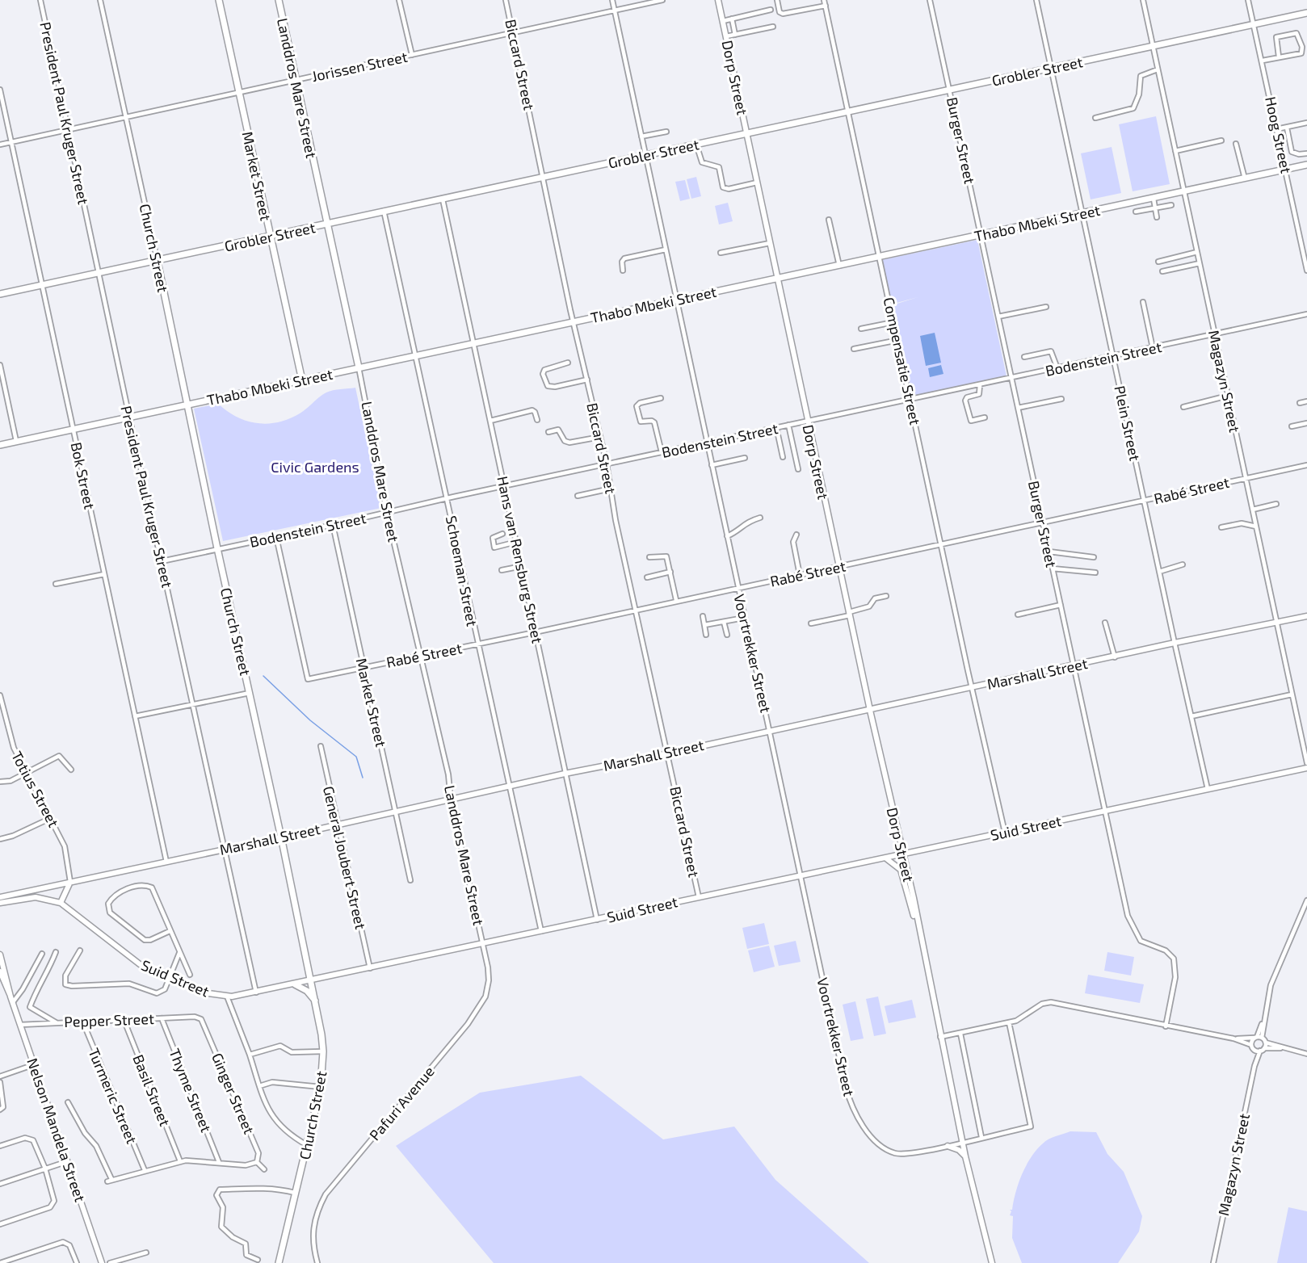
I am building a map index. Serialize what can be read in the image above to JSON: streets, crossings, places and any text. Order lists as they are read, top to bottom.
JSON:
{
  "streets": {
    "main road": [
      "Grobler Street",
      "Landdros Mare Street",
      "Market Street",
      "Thabo Mbeki Street",
      "Church Street"
    ],
    "street": [
      "Biccard Street",
      "Jorissen Street",
      "Dorp Street",
      "President Paul Kruger Street",
      "Hoog Street",
      "Burger Street",
      "Bodenstein Street",
      "Compensatie Street",
      "Magazyn Street",
      "Plein Street",
      "Bok Street",
      "Rabé Street",
      "Hans van Rensburg Street",
      "Schoeman Street",
      "Voortrekker Street",
      "Marshall Street",
      "Totius Street",
      "Suid Street",
      "General Joubert Street",
      "Pepper Street",
      "Basil Street",
      "Thyme Street",
      "Ginger Street",
      "Turmeric Street",
      "Pafuri Avenue",
      "Nelson Mandela Street"
    ]
  },
  "crossings": [
    ["Biccard Street", "Jorissen Street"],
    ["Biccard Street", "Grobler Street"],
    ["Biccard Street", "Thabo Mbeki Street"],
    ["Biccard Street", "Bodenstein Street"],
    ["Biccard Street", "Rabé Street"],
    ["Biccard Street", "Marshall Street"],
    ["Biccard Street", "Suid Street"],
    ["Jorissen Street", "Landdros Mare Street"],
    ["Jorissen Street", "President Paul Kruger Street"],
    ["Jorissen Street", "Market Street"],
    ["Jorissen Street", "Church Street"],
    ["Jorissen Street", "Bok Street"],
    ["Jorissen Street", "Voortrekker Street"],
    ["Grobler Street", "Dorp Street"],
    ["Grobler Street", "Landdros Mare Street"],
    ["Grobler Street", "President Paul Kruger Street"],
    ["Grobler Street", "Hoog Street"],
    ["Grobler Street", "Burger Street"],
    ["Grobler Street", "Market Street"],
    ["Grobler Street", "Church Street"],
    ["Grobler Street", "Compensatie Street"],
    ["Grobler Street", "Magazyn Street"],
    ["Grobler Street", "Plein Street"],
    ["Grobler Street", "Bok Street"],
    ["Grobler Street", "Hans van Rensburg Street"],
    ["Grobler Street", "Schoeman Street"],
    ["Grobler Street", "Voortrekker Street"],
    ["Dorp Street", "Thabo Mbeki Street"],
    ["Dorp Street", "Bodenstein Street"],
    ["Dorp Street", "Rabé Street"],
    ["Dorp Street", "Voortrekker Street"],
    ["Dorp Street", "Marshall Street"],
    ["Dorp Street", "Suid Street"],
    ["Landdros Mare Street", "Thabo Mbeki Street"],
    ["Landdros Mare Street", "Bodenstein Street"],
    ["Landdros Mare Street", "Rabé Street"],
    ["Landdros Mare Street", "Marshall Street"],
    ["Landdros Mare Street", "Suid Street"],
    ["Landdros Mare Street", "Pafuri Avenue"],
    ["President Paul Kruger Street", "Thabo Mbeki Street"],
    ["President Paul Kruger Street", "Bodenstein Street"],
    ["President Paul Kruger Street", "Marshall Street"],
    ["President Paul Kruger Street", "Suid Street"],
    ["Hoog Street", "Thabo Mbeki Street"],
    ["Burger Street", "Thabo Mbeki Street"],
    ["Burger Street", "Bodenstein Street"],
    ["Burger Street", "Rabé Street"],
    ["Burger Street", "Marshall Street"],
    ["Burger Street", "Suid Street"],
    ["Market Street", "Thabo Mbeki Street"],
    ["Market Street", "Bodenstein Street"],
    ["Market Street", "Rabé Street"],
    ["Market Street", "Marshall Street"],
    ["Thabo Mbeki Street", "Church Street"],
    ["Thabo Mbeki Street", "Compensatie Street"],
    ["Thabo Mbeki Street", "Magazyn Street"],
    ["Thabo Mbeki Street", "Plein Street"],
    ["Thabo Mbeki Street", "Bok Street"],
    ["Thabo Mbeki Street", "Hans van Rensburg Street"],
    ["Thabo Mbeki Street", "Schoeman Street"],
    ["Thabo Mbeki Street", "Voortrekker Street"],
    ["Church Street", "Bodenstein Street"],
    ["Church Street", "Marshall Street"],
    ["Church Street", "Suid Street"],
    ["Bodenstein Street", "Compensatie Street"],
    ["Bodenstein Street", "Magazyn Street"],
    ["Bodenstein Street", "Plein Street"],
    ["Bodenstein Street", "Rabé Street"],
    ["Bodenstein Street", "Hans van Rensburg Street"],
    ["Bodenstein Street", "Schoeman Street"],
    ["Bodenstein Street", "Voortrekker Street"],
    ["Compensatie Street", "Rabé Street"],
    ["Compensatie Street", "Marshall Street"],
    ["Compensatie Street", "Suid Street"],
    ["Magazyn Street", "Rabé Street"],
    ["Magazyn Street", "Marshall Street"],
    ["Plein Street", "Rabé Street"],
    ["Plein Street", "Marshall Street"],
    ["Plein Street", "Suid Street"],
    ["Bok Street", "Marshall Street"],
    ["Rabé Street", "Hans van Rensburg Street"],
    ["Rabé Street", "Schoeman Street"],
    ["Rabé Street", "Voortrekker Street"],
    ["Hans van Rensburg Street", "Marshall Street"],
    ["Hans van Rensburg Street", "Suid Street"],
    ["Schoeman Street", "Marshall Street"],
    ["Schoeman Street", "Suid Street"],
    ["Voortrekker Street", "Marshall Street"],
    ["Voortrekker Street", "Suid Street"],
    ["Marshall Street", "Totius Street"],
    ["Marshall Street", "General Joubert Street"],
    ["Suid Street", "General Joubert Street"],
    ["Suid Street", "Pafuri Avenue"],
    ["Pepper Street", "Basil Street"],
    ["Pepper Street", "Thyme Street"],
    ["Pepper Street", "Ginger Street"],
    ["Pepper Street", "Turmeric Street"],
    ["Pepper Street", "Nelson Mandela Street"]
  ],
  "parks": ["Civic Gardens"]
}
